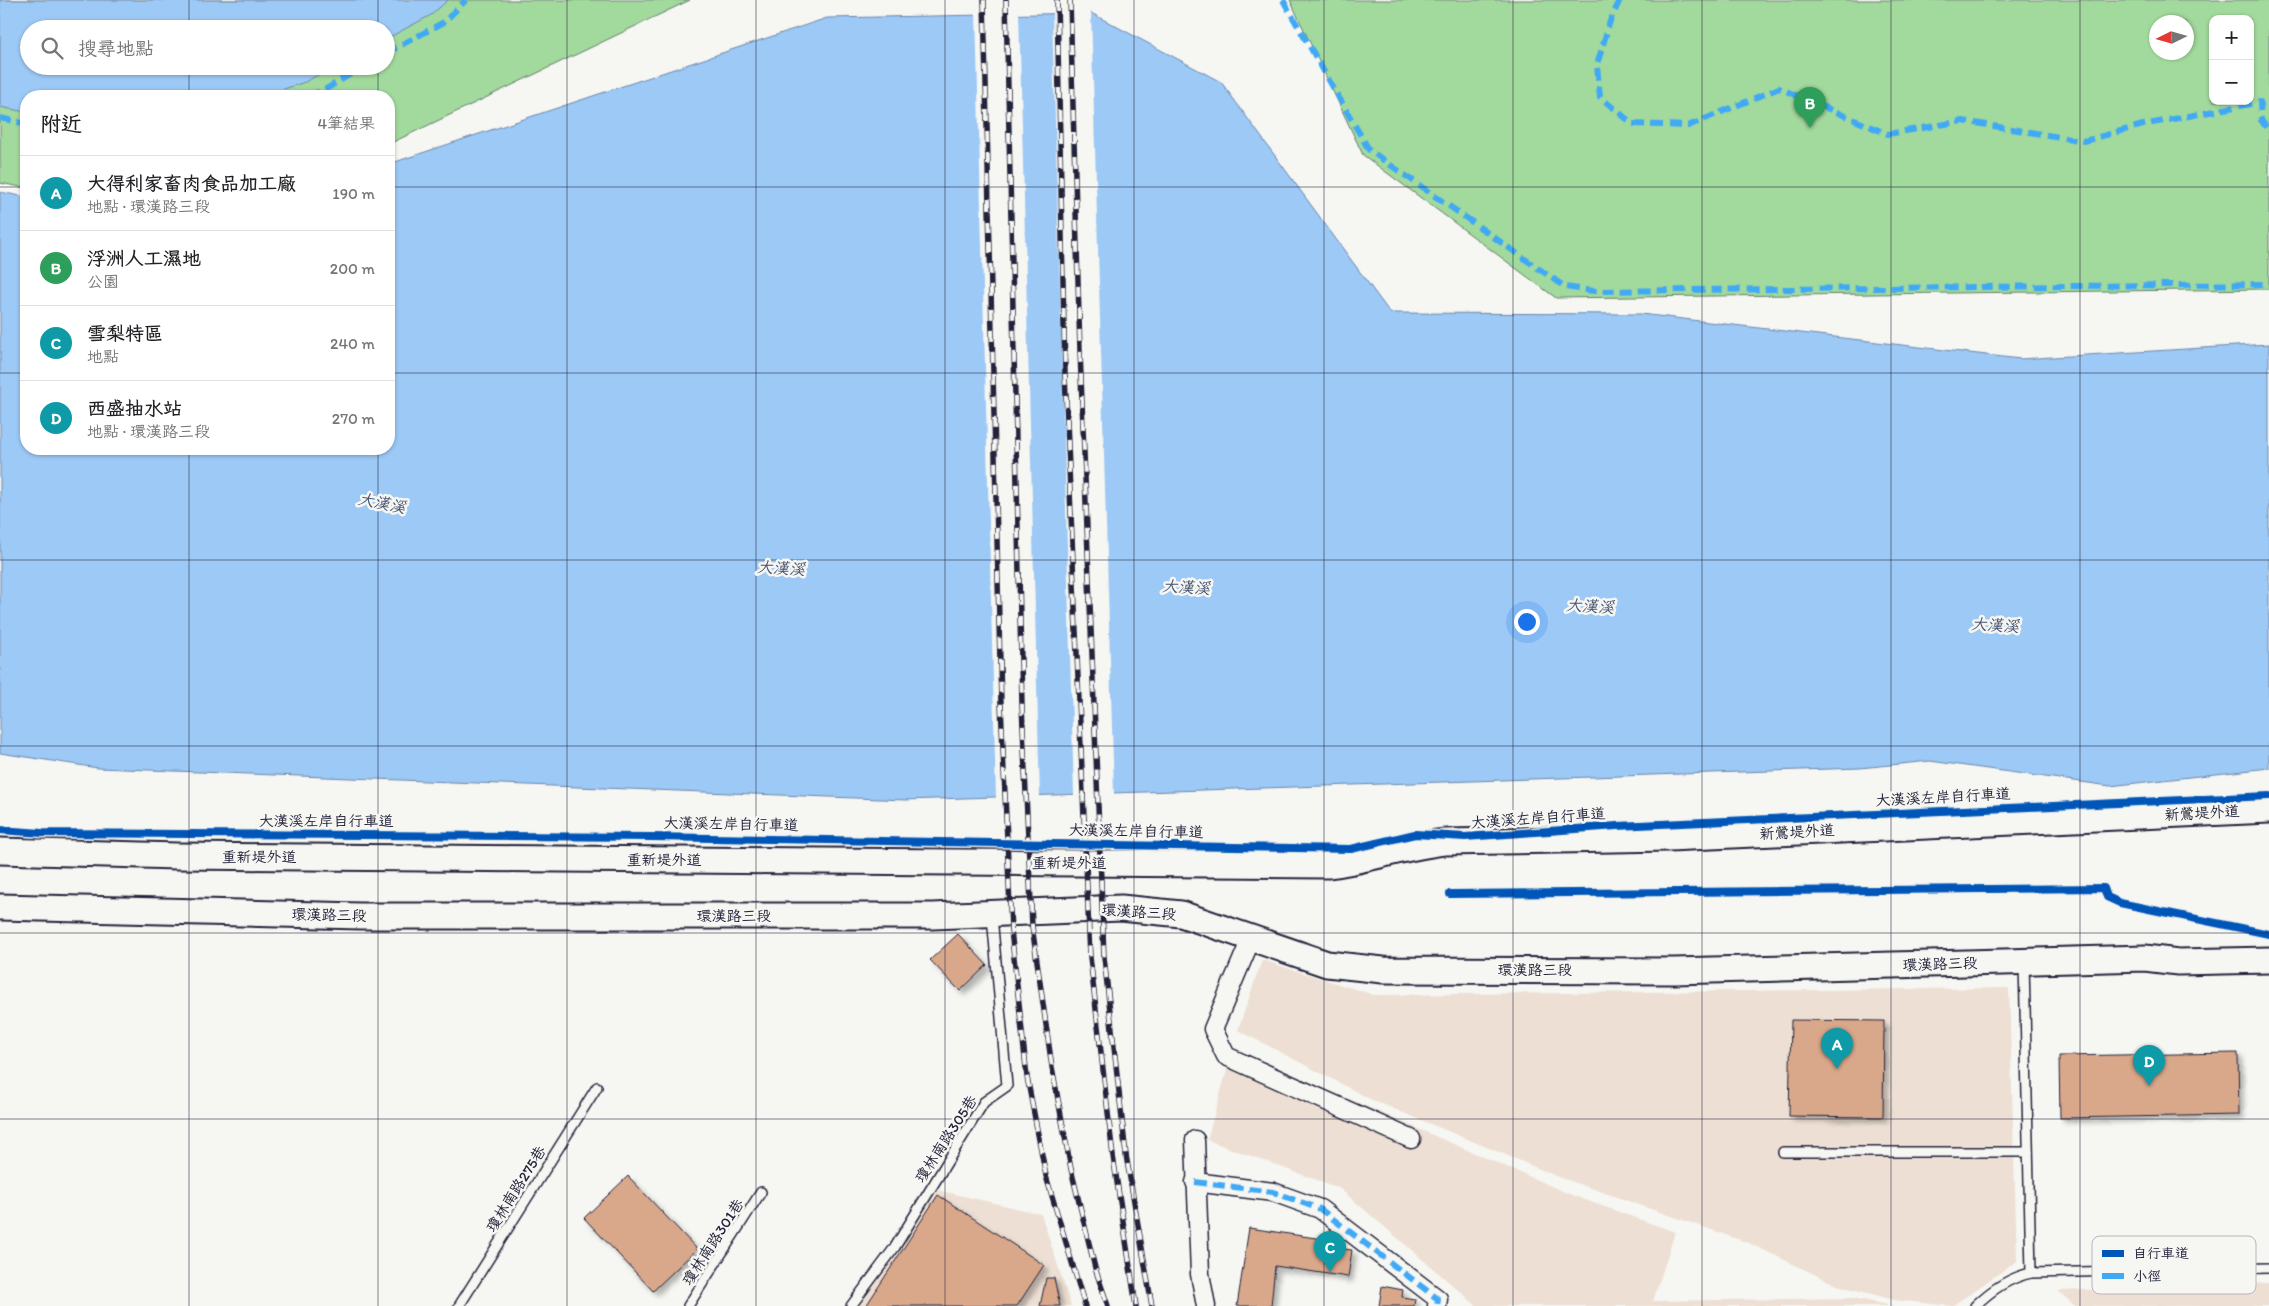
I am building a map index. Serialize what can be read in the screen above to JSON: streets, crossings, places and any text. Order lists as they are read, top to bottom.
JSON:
{
  "streets": {
    "street": ["新鶯堤外道", "重新堤外道", "環漢路三段"],
    "lane": ["瓊林南路305巷", "瓊林南路275巷", "瓊林南路301巷"],
    "cycle path": ["大漢溪左岸自行車道"]
  },
  "crossings": [
    ["新鶯堤外道", "重新堤外道"],
    ["環漢路三段", "瓊林南路305巷"]
  ],
  "water": ["大漢溪"],
  "legend": ["自行車道", "小徑"],
  "north": "left",
  "page": {
    "map_buttons": ["+", "−"],
    "search": "搜尋地點",
    "pins": [
      "B",
      "A",
      "D",
      "C"
    ],
    "heading": ["附近", "4筆結果"],
    "list": [
      {
        "mark": "A",
        "name": "大得利家畜肉食品加工廠",
        "note": "地點 · 環漢路三段",
        "value": "190 m"
      },
      {
        "mark": "B",
        "name": "浮洲人工濕地",
        "note": "公園",
        "value": "200 m"
      },
      {
        "mark": "C",
        "name": "雪梨特區",
        "note": "地點",
        "value": "240 m"
      },
      {
        "mark": "D",
        "name": "西盛抽水站",
        "note": "地點 · 環漢路三段",
        "value": "270 m"
      }
    ]
  }
}
